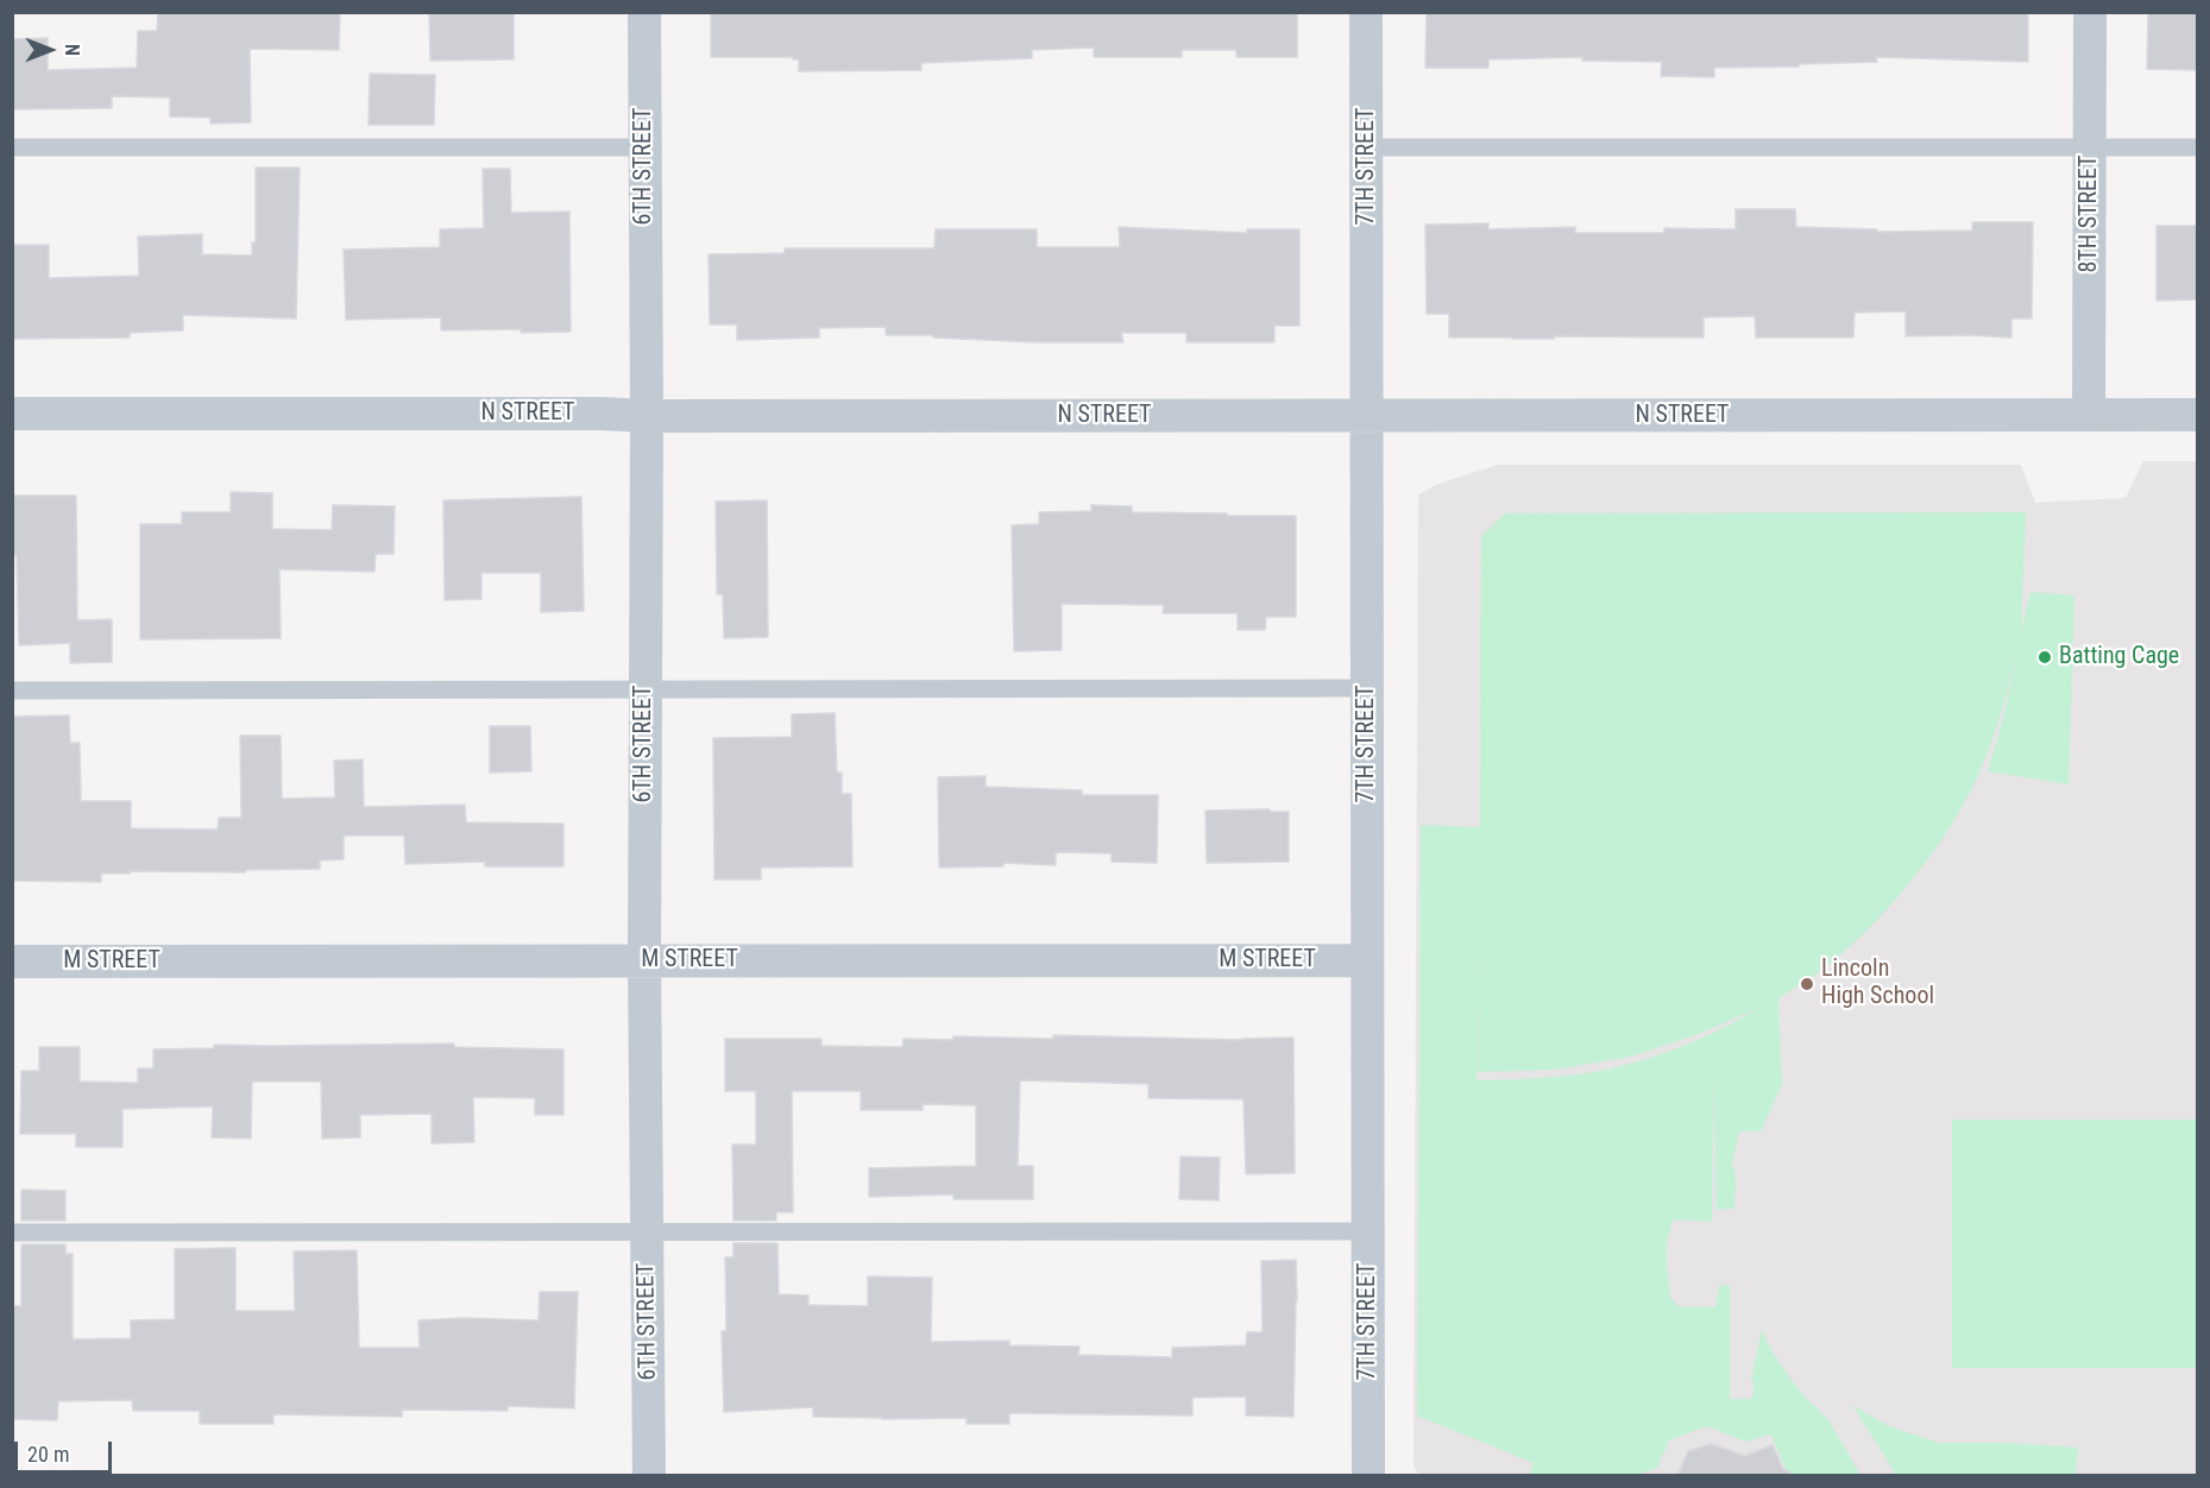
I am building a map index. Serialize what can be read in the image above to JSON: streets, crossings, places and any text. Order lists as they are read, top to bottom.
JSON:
{
  "streets": {
    "street": [
      "6TH STREET",
      "7TH STREET",
      "8TH STREET",
      "N STREET",
      "M STREET"
    ]
  },
  "crossings": [
    ["6TH STREET", "N STREET"],
    ["6TH STREET", "M STREET"],
    ["7TH STREET", "N STREET"],
    ["7TH STREET", "M STREET"],
    ["8TH STREET", "N STREET"]
  ],
  "places": ["Batting Cage", "Lincoln High School"],
  "scale_bar": "20 m",
  "north": "right"
}
